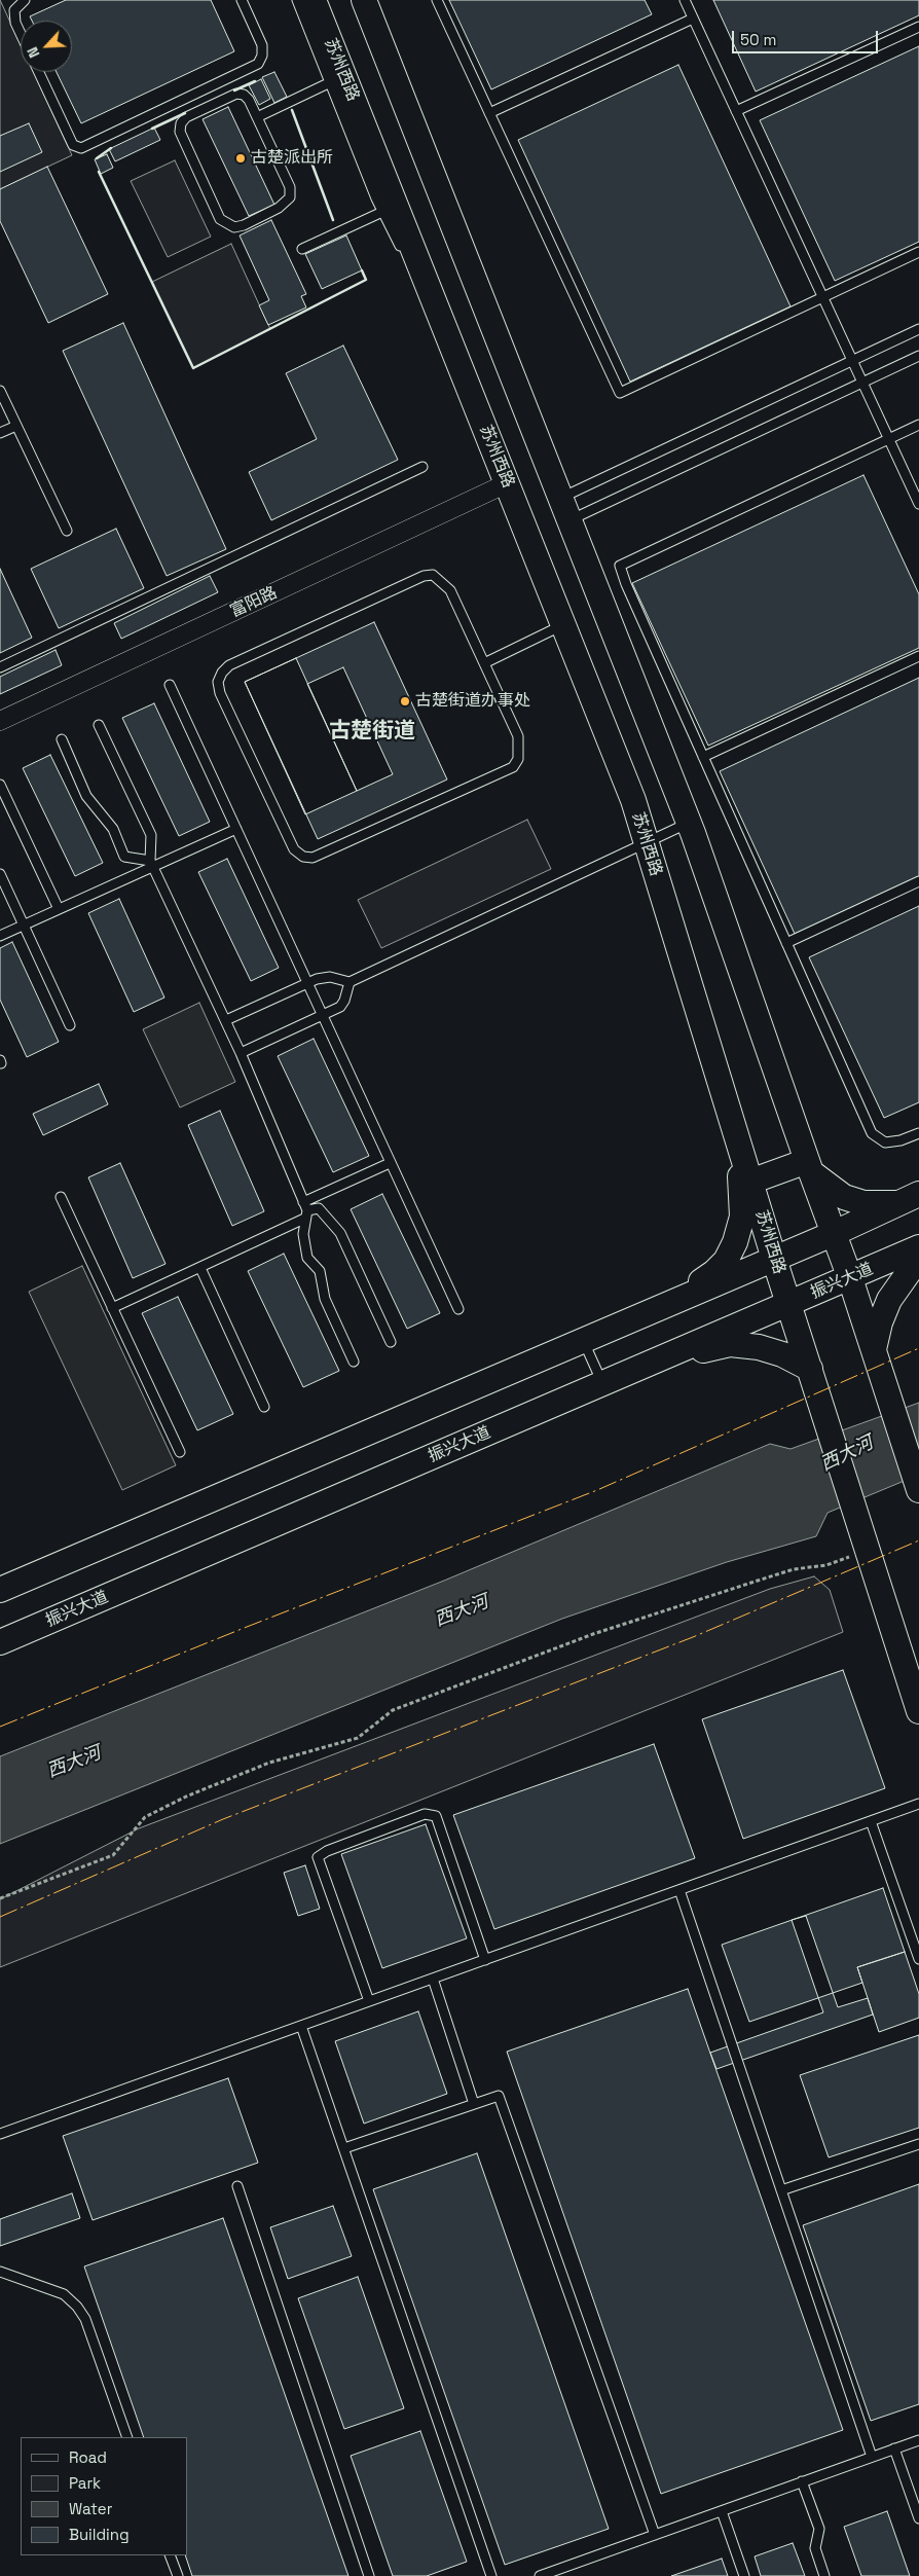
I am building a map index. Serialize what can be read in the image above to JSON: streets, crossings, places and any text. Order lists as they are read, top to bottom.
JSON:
{
  "streets": {
    "main road": ["苏州西路", "振兴大道"],
    "street": ["富阳路"]
  },
  "crossings": [
    ["苏州西路", "富阳路"],
    ["苏州西路", "振兴大道"]
  ],
  "districts": ["古楚街道"],
  "water": ["西大河"],
  "places": ["古楚派出所", "古楚街道办事处"],
  "legend": [
    "Road",
    "Park",
    "Water",
    "Building"
  ],
  "scale_bar": "50 m",
  "north": "bottom left"
}
